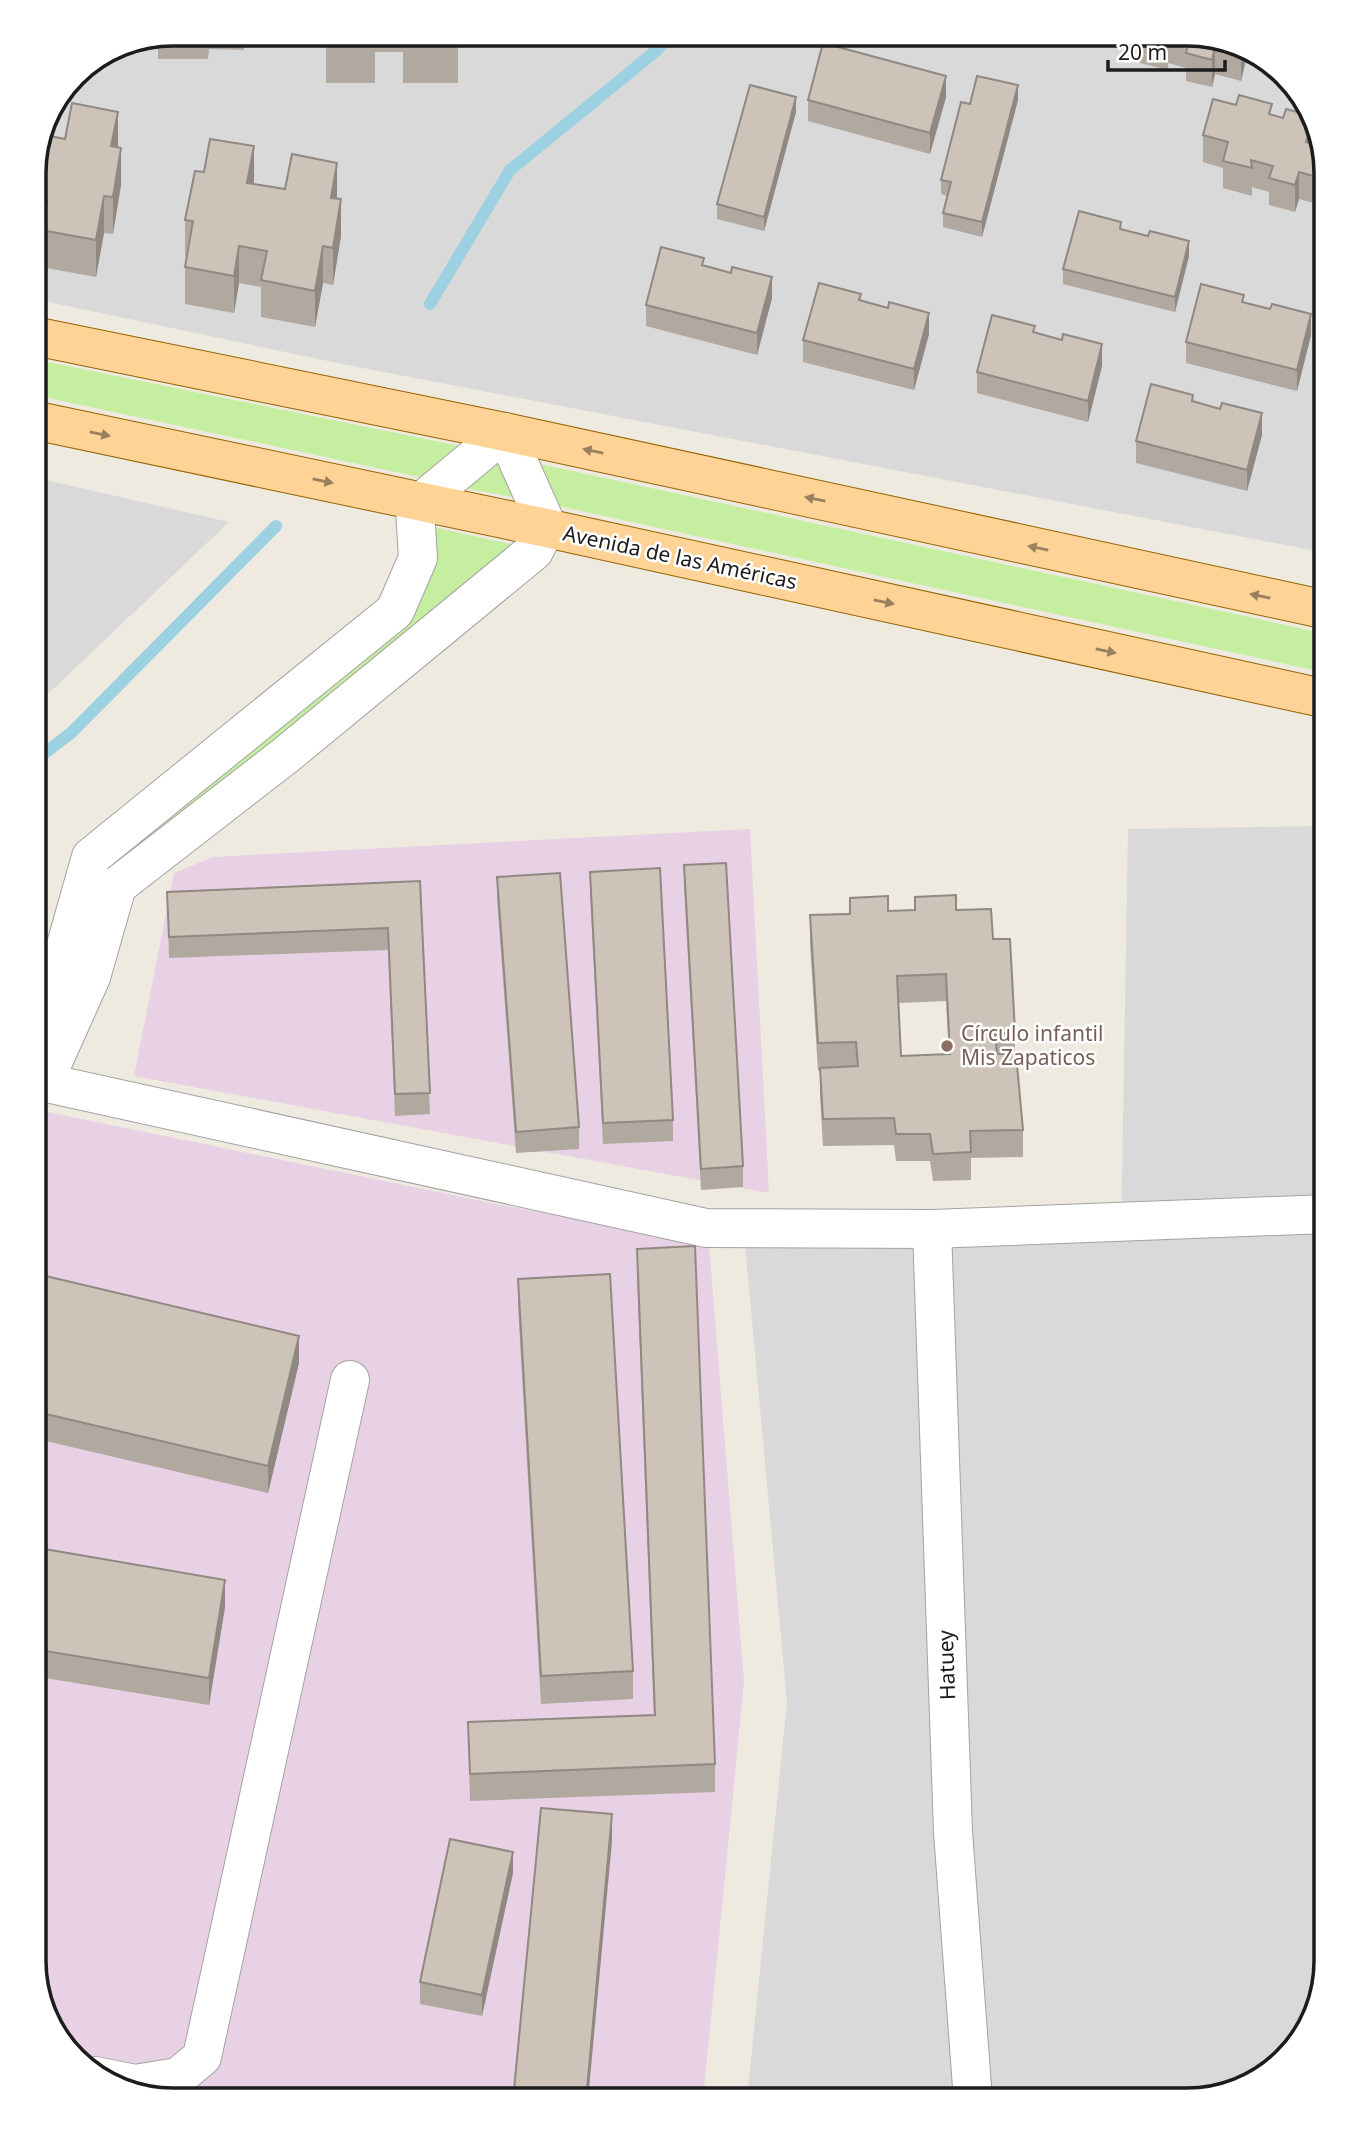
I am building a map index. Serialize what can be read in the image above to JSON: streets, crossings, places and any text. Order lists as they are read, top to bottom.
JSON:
{
  "streets": {
    "main road": ["Avenida de las Américas"],
    "street": ["Hatuey"]
  },
  "places": ["Círculo infantil Mis Zapaticos"],
  "scale_bar": "20 m"
}
